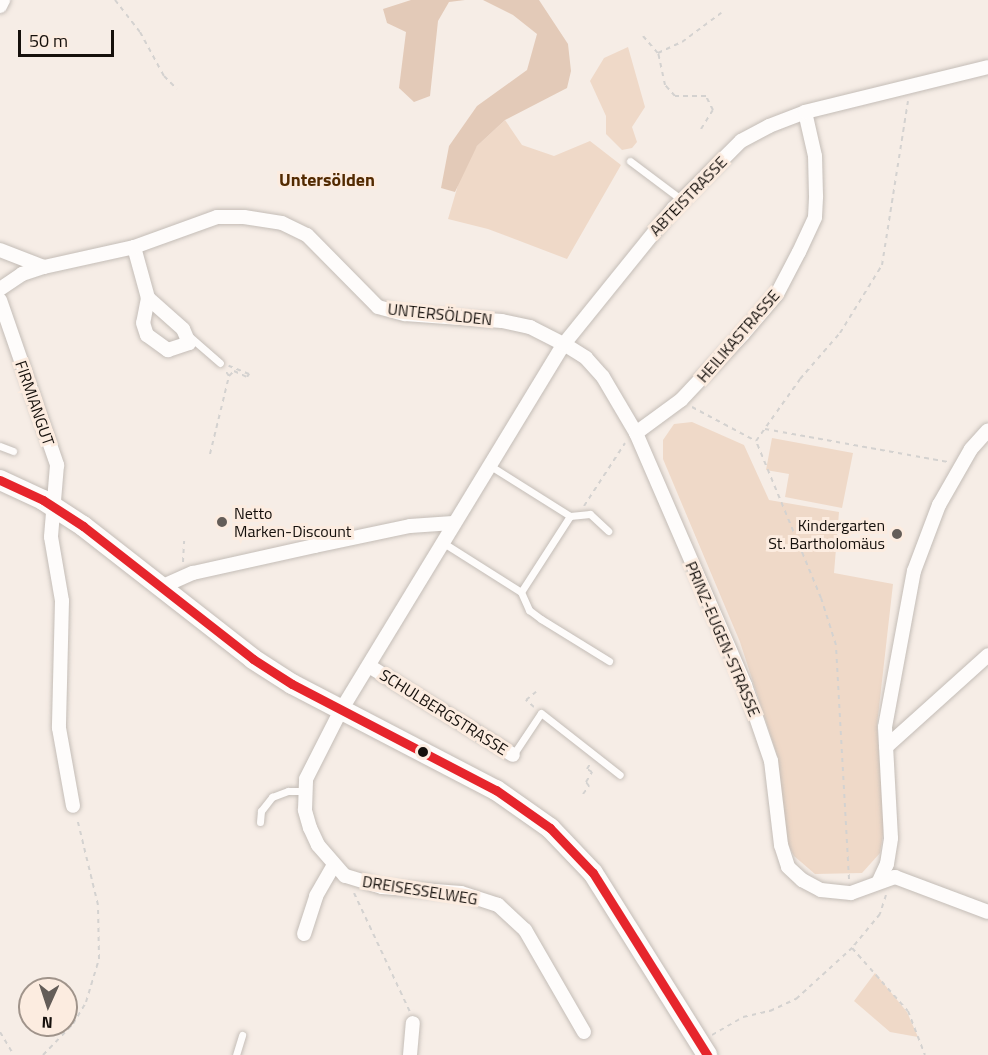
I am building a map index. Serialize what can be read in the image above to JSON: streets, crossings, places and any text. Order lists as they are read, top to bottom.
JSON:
{
  "streets": {
    "street": [
      "ABTEISTRASSE",
      "UNTERSÖLDEN",
      "HEILIKASTRASSE",
      "FIRMIANGUT",
      "PRINZ-EUGEN-STRASSE",
      "SCHULBERGSTRASSE",
      "DREISESSELWEG"
    ]
  },
  "crossings": [
    ["ABTEISTRASSE", "UNTERSÖLDEN"],
    ["ABTEISTRASSE", "HEILIKASTRASSE"],
    ["ABTEISTRASSE", "PRINZ-EUGEN-STRASSE"],
    ["ABTEISTRASSE", "SCHULBERGSTRASSE"],
    ["ABTEISTRASSE", "DREISESSELWEG"],
    ["UNTERSÖLDEN", "PRINZ-EUGEN-STRASSE"],
    ["HEILIKASTRASSE", "PRINZ-EUGEN-STRASSE"]
  ],
  "districts": ["Untersölden"],
  "places": ["Netto Marken-Discount", "Kindergarten St. Bartholomäus"],
  "scale_bar": "50 m",
  "north": "bottom"
}
